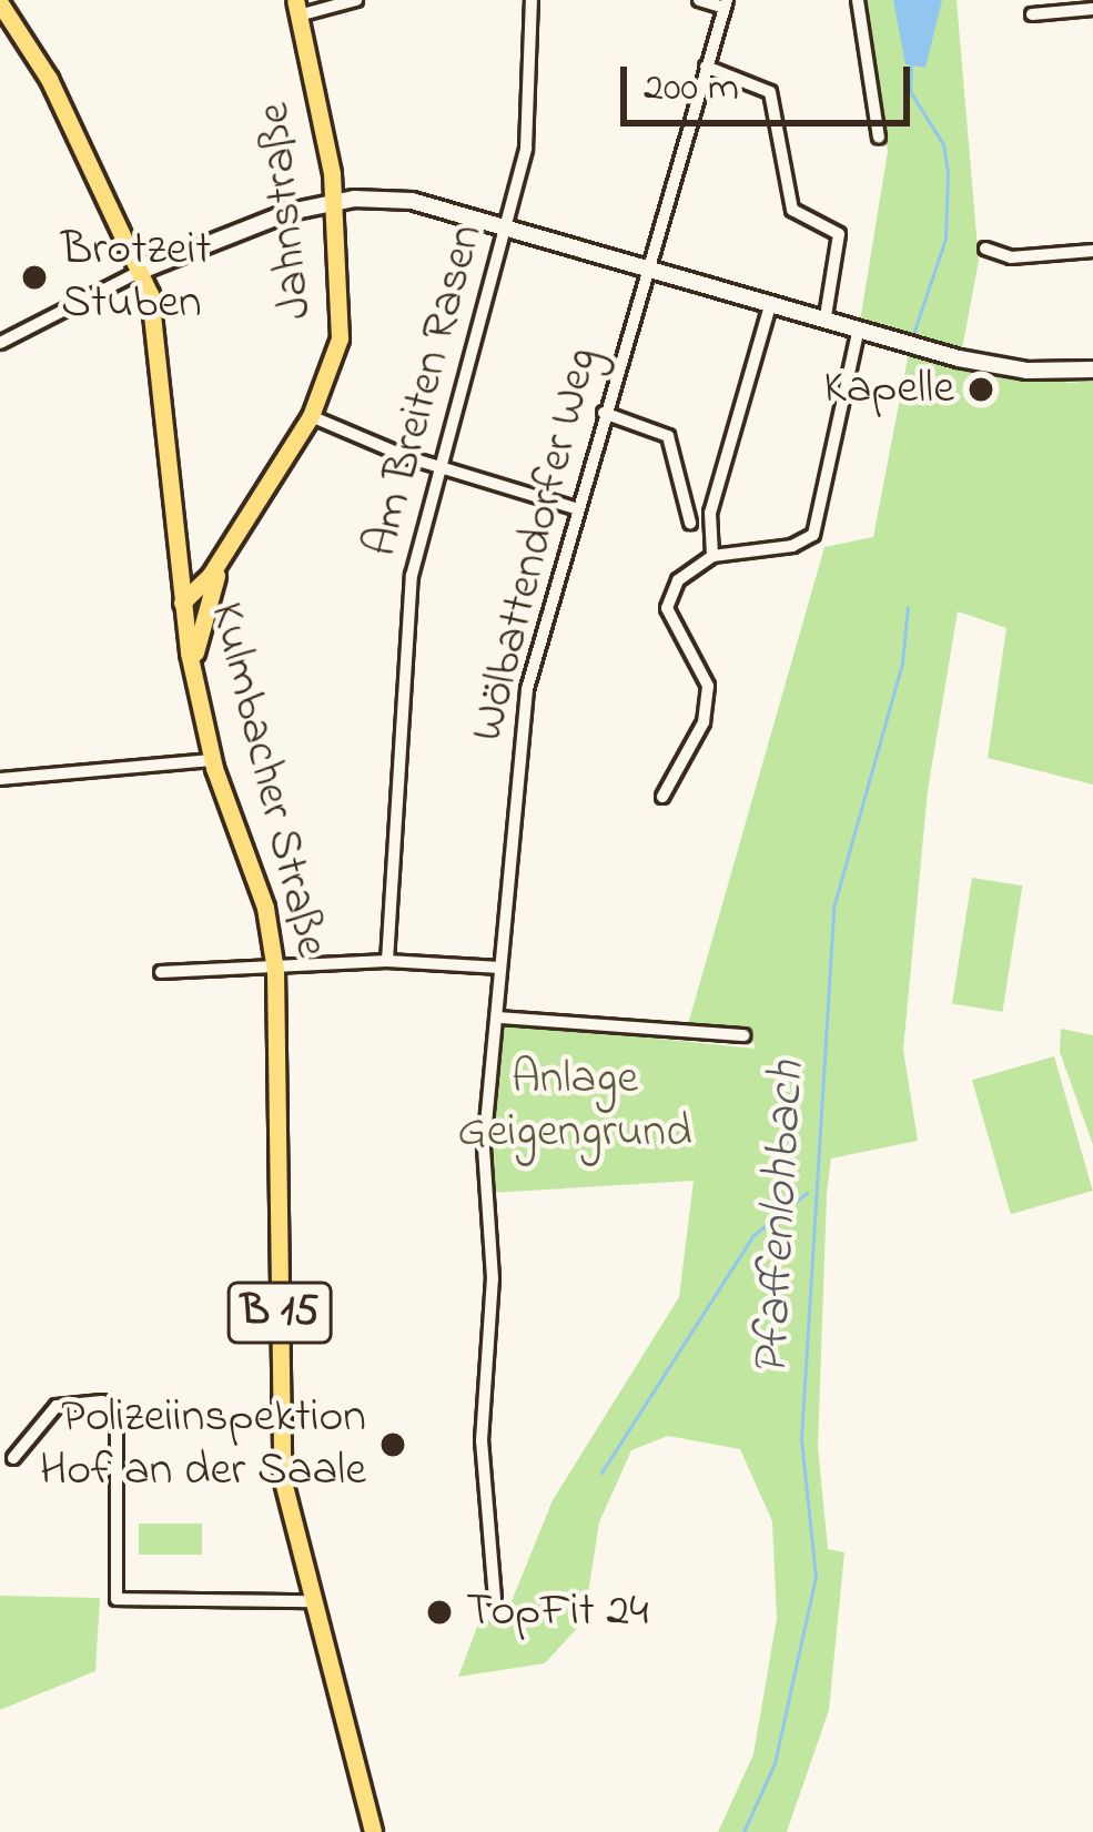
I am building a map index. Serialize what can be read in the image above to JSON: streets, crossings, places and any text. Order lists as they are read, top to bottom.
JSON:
{
  "streets": {
    "main road": ["Jahnstraße", "Kulmbacher Straße", "B 15"],
    "street": ["Am Breiten Rasen", "Wölbattendorfer Weg"]
  },
  "crossings": [
    ["Jahnstraße", "Kulmbacher Straße"],
    ["Jahnstraße", "B 15"],
    ["Kulmbacher Straße", "B 15"]
  ],
  "water": ["Pfaffenlohbach"],
  "parks": ["Anlage Geigengrund"],
  "places": [
    "Brotzeit Stuben",
    "Kapelle",
    "Polizeiinspektion Hof an der Saale",
    "TopFit 24"
  ],
  "scale_bar": "200 m"
}
